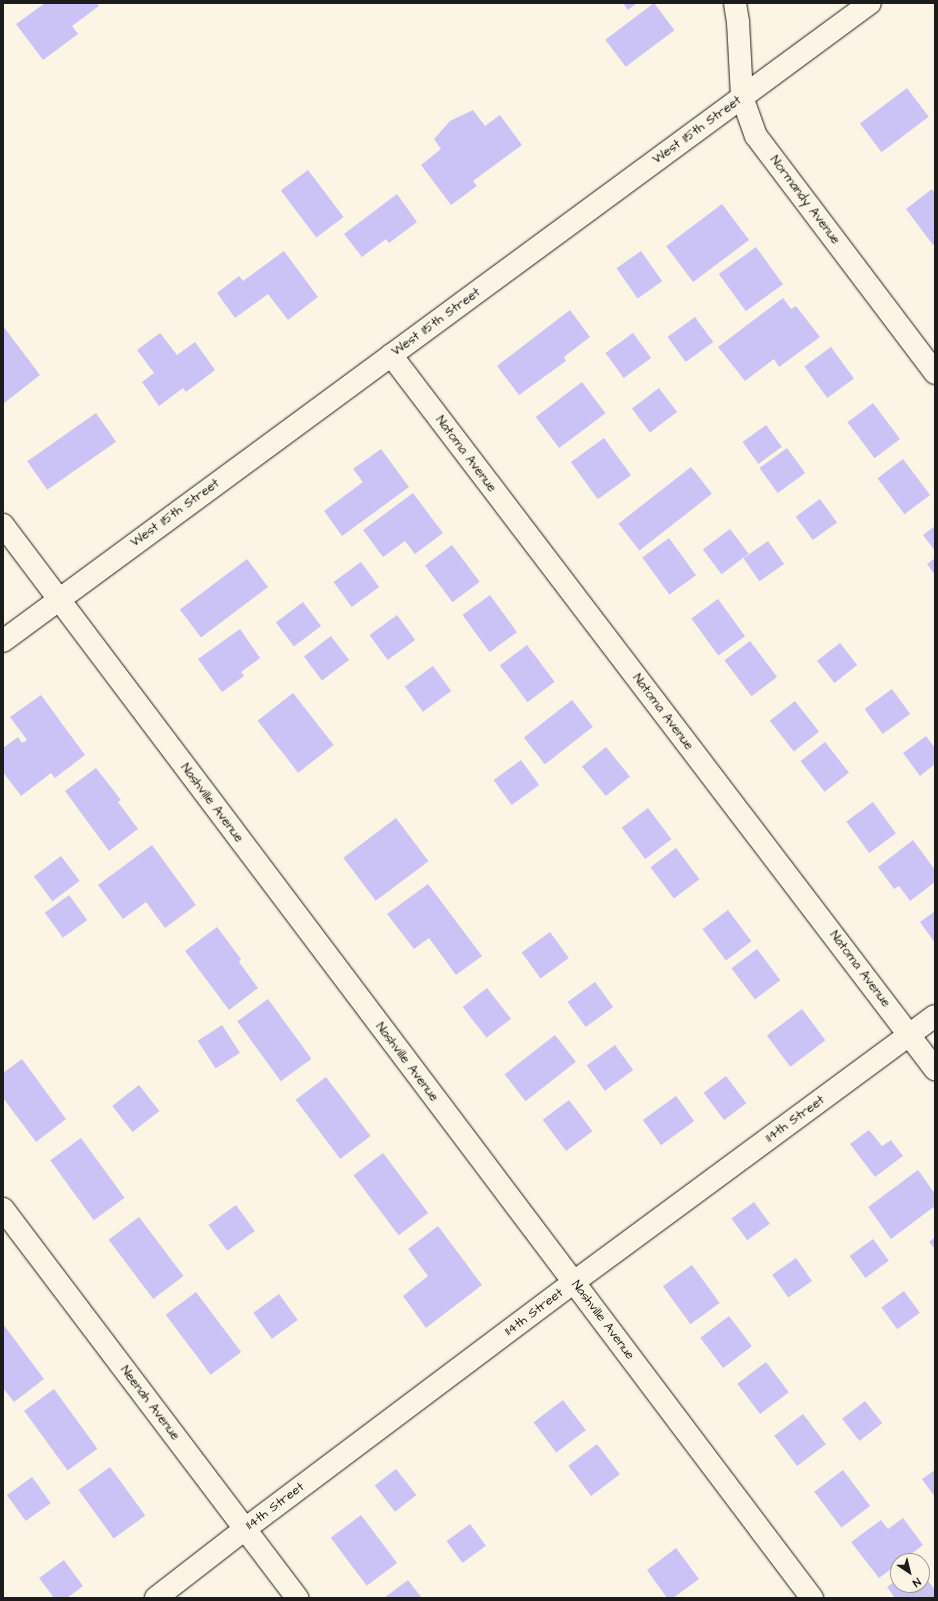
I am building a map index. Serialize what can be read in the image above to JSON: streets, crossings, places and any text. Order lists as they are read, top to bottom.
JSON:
{
  "streets": {
    "street": [
      "West 115th Street",
      "Normandy Avenue",
      "Natoma Avenue",
      "Nashville Avenue",
      "114th Street",
      "Neenah Avenue"
    ]
  },
  "crossings": [
    ["West 115th Street", "Normandy Avenue"],
    ["West 115th Street", "Natoma Avenue"],
    ["West 115th Street", "Nashville Avenue"],
    ["Natoma Avenue", "114th Street"],
    ["Nashville Avenue", "114th Street"],
    ["114th Street", "Neenah Avenue"]
  ],
  "north": "bottom right"
}
